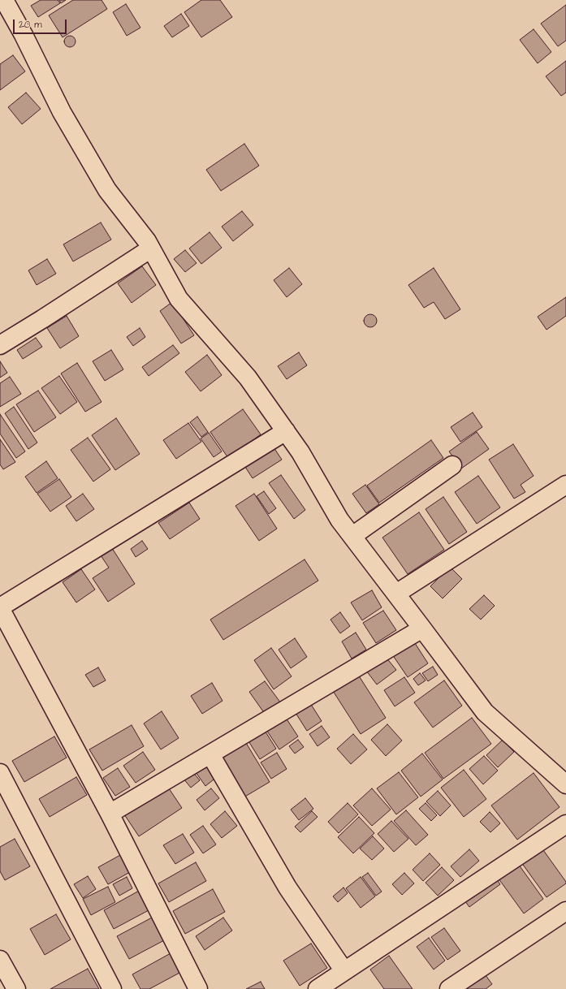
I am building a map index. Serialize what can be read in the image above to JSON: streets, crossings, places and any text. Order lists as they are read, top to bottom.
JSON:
{
  "scale_bar": "20 m"
}
